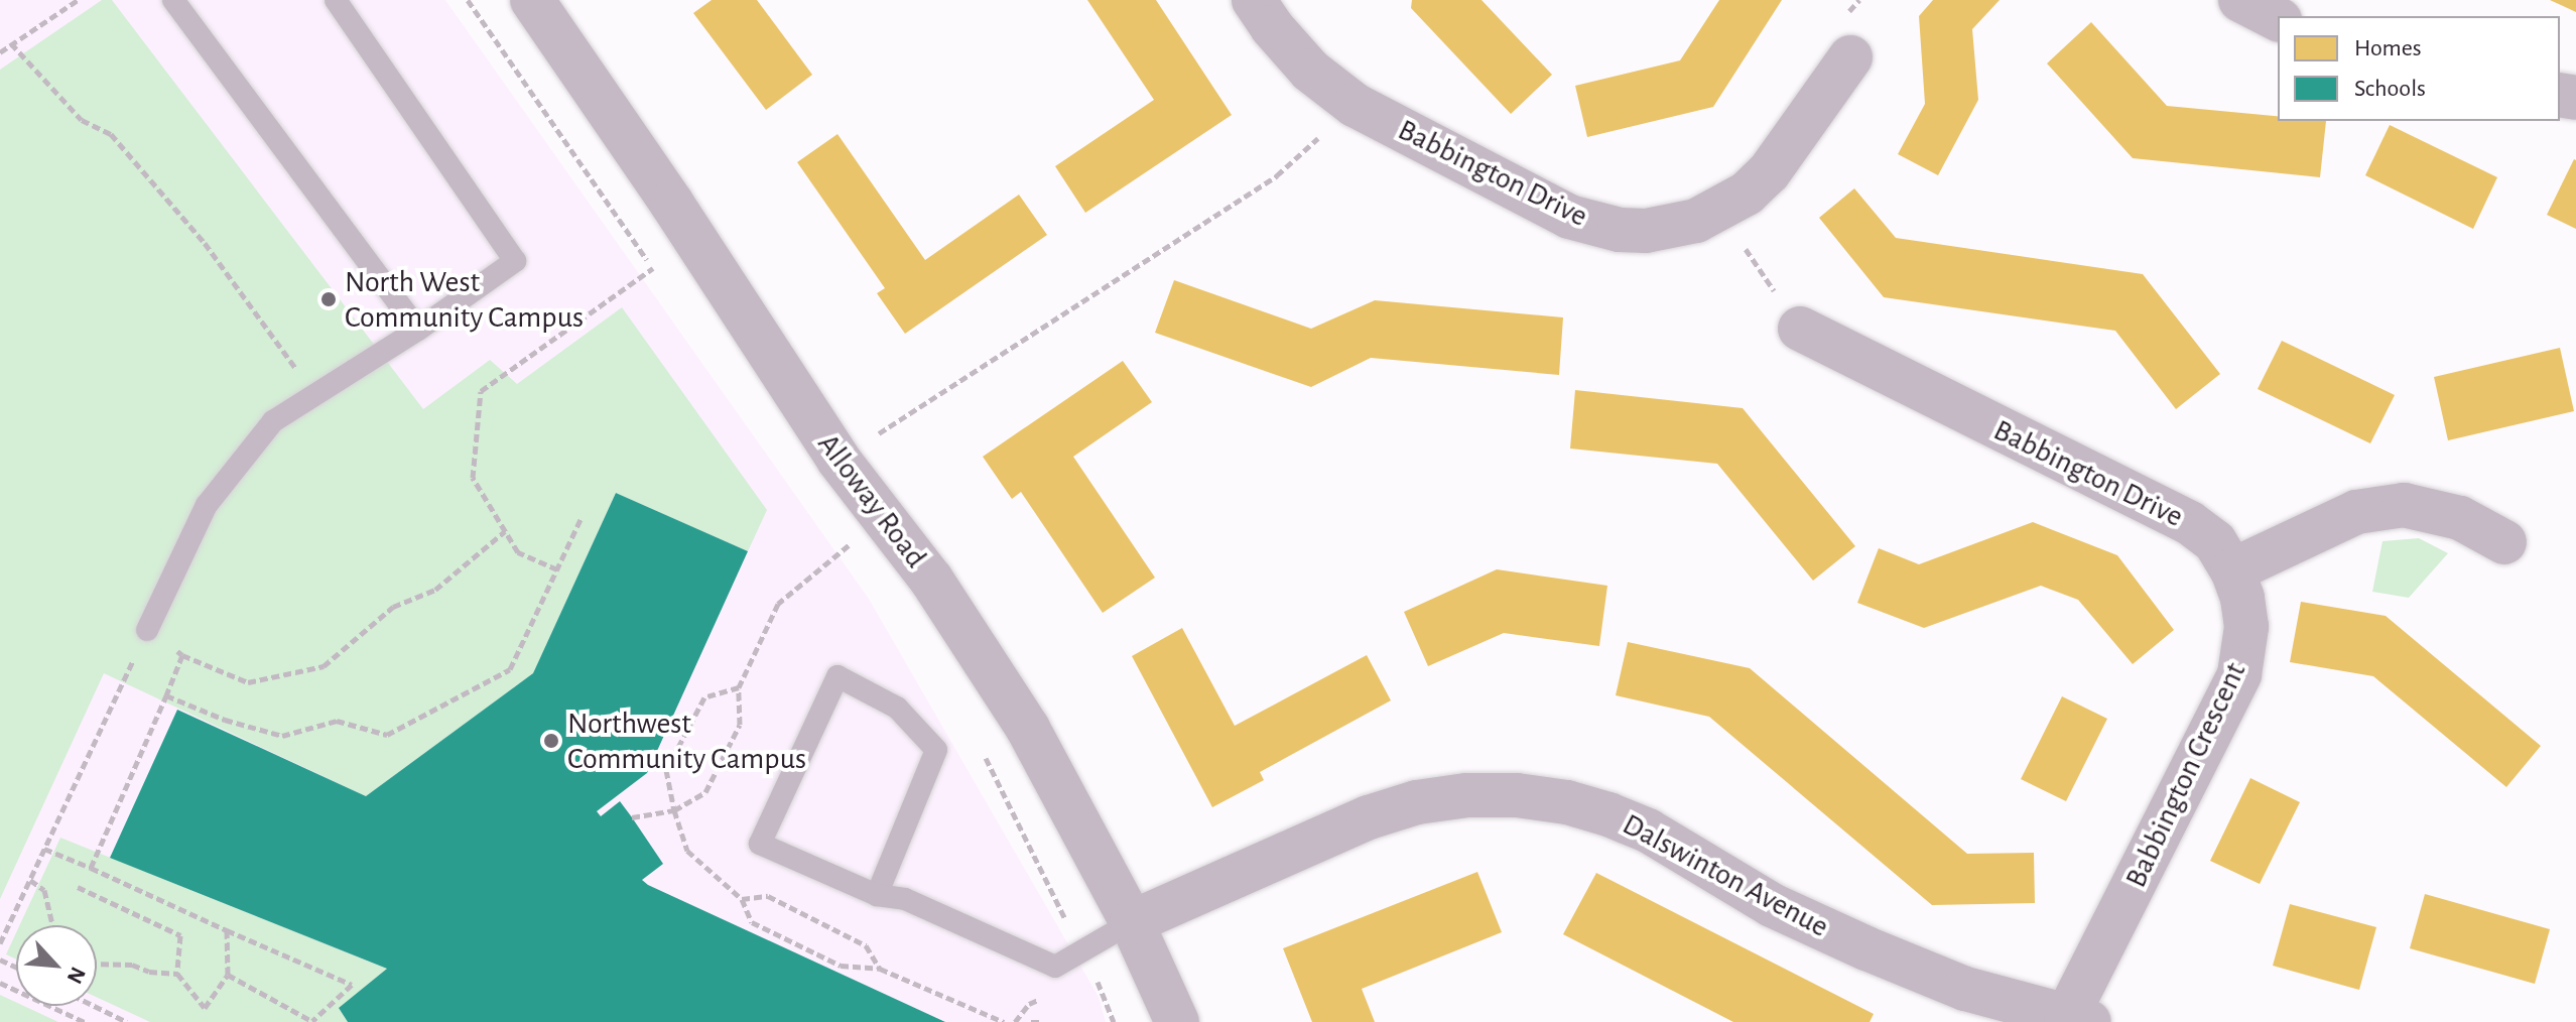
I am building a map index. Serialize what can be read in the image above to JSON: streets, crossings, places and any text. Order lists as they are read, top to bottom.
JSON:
{
  "streets": {
    "street": [
      "Babbington Drive",
      "Alloway Road",
      "Babbington Crescent",
      "Dalswinton Avenue"
    ]
  },
  "crossings": [
    ["Babbington Drive", "Babbington Crescent"],
    ["Alloway Road", "Dalswinton Avenue"],
    ["Babbington Crescent", "Dalswinton Avenue"]
  ],
  "places": ["North West Community Campus", "Northwest Community Campus"],
  "legend": ["Homes", "Schools"],
  "north": "bottom right"
}
